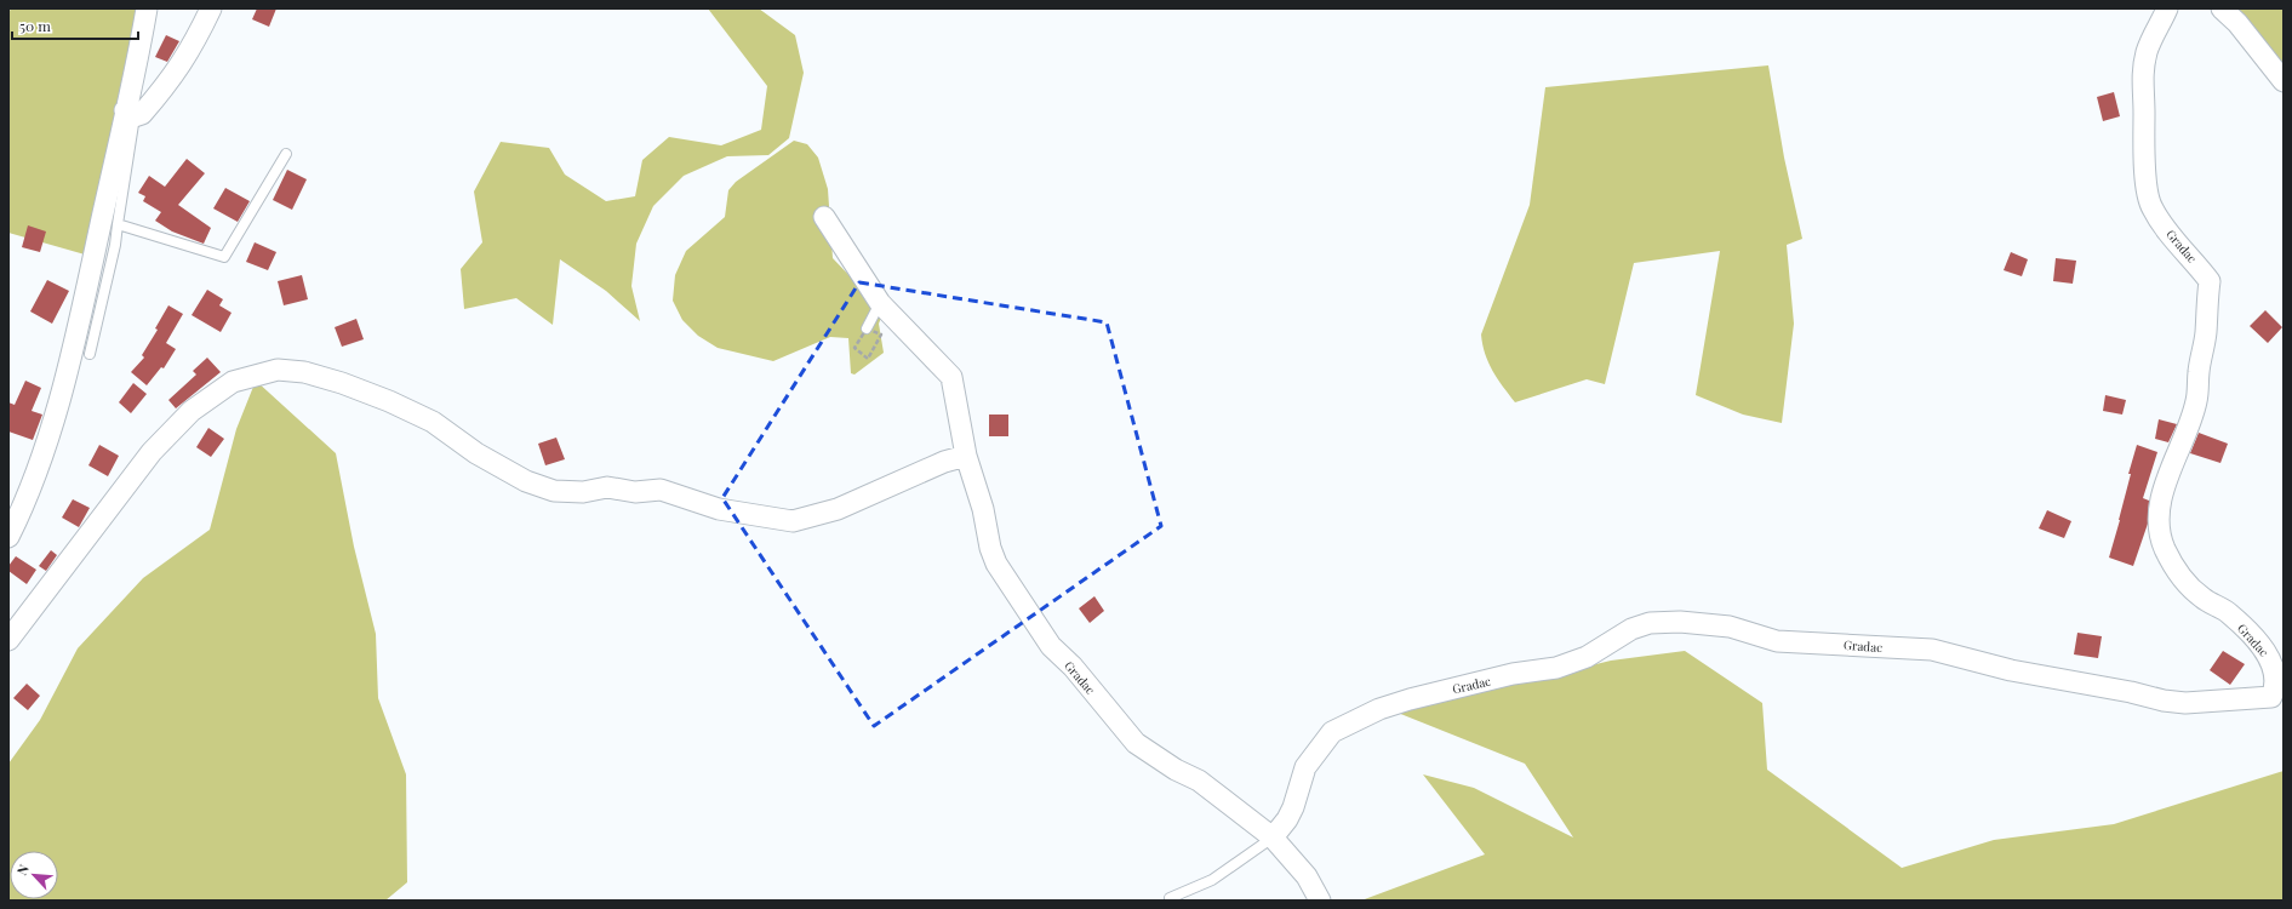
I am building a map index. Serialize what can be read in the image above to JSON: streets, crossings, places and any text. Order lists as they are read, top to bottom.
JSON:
{
  "streets": {
    "street": ["Gradac"]
  },
  "scale_bar": "50 m",
  "north": "top left"
}
